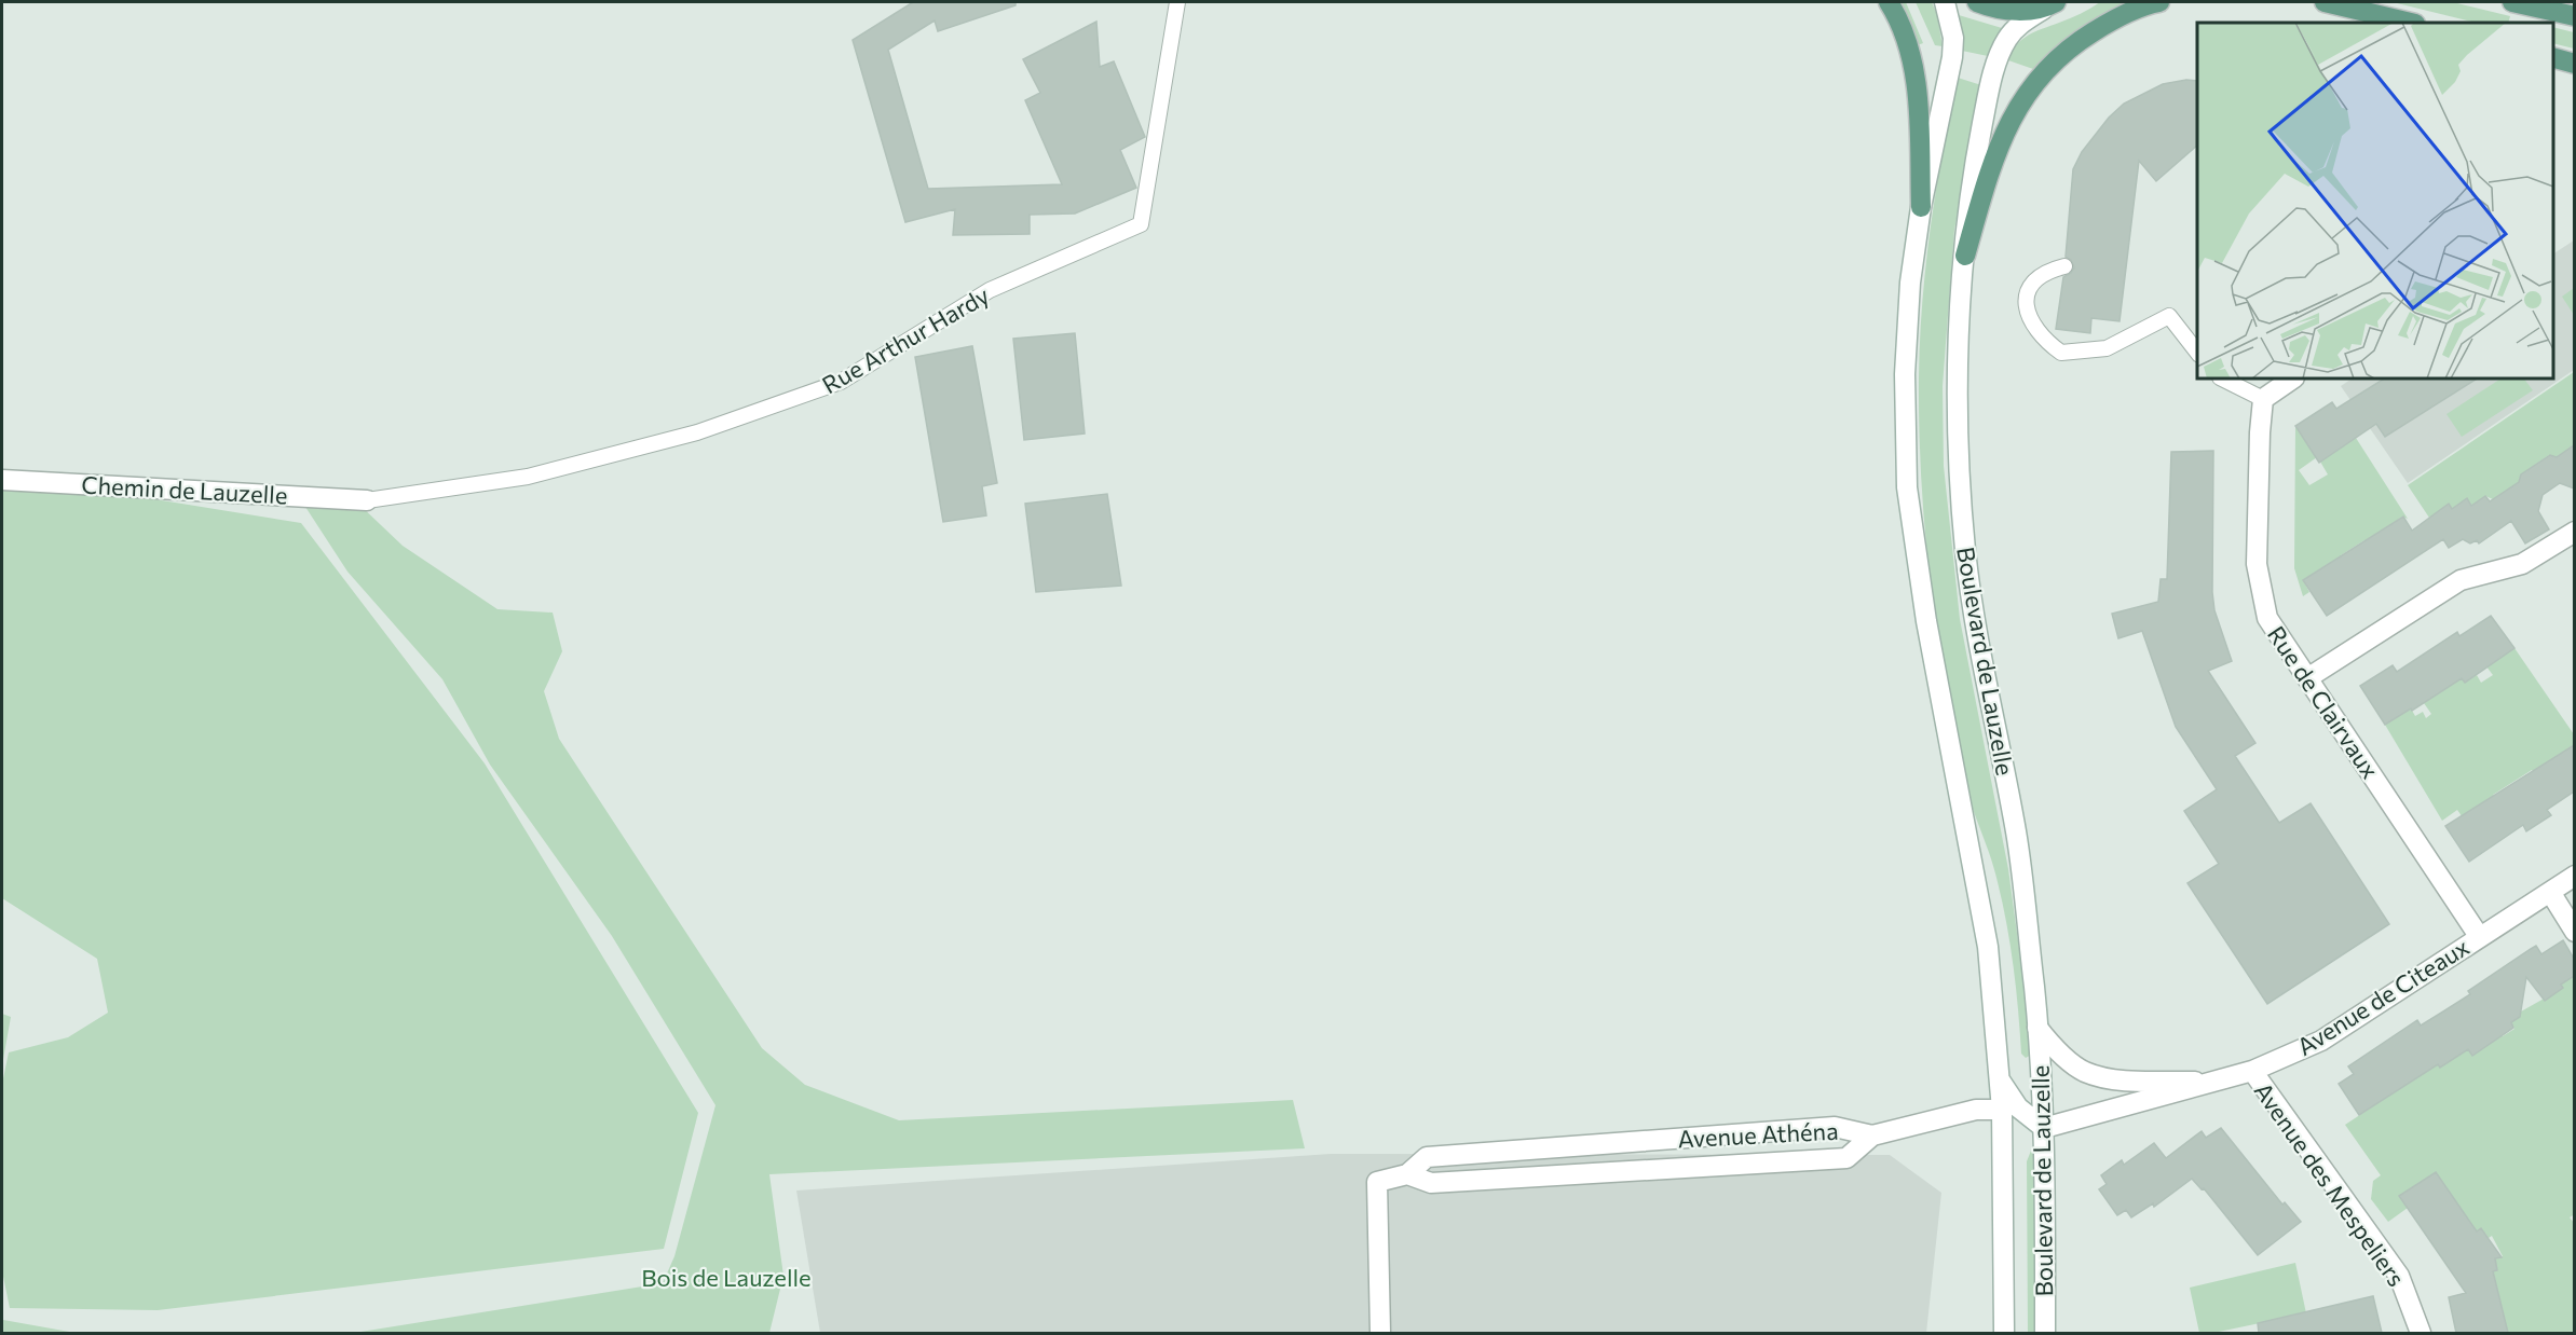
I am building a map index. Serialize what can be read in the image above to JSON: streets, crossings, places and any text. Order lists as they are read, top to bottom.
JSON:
{
  "streets": {
    "street": [
      "Chemin de Lauzelle",
      "Boulevard de Lauzelle",
      "Rue de Clairvaux",
      "Avenue de Citeaux",
      "Avenue Athéna",
      "Avenue des Mespeliers"
    ],
    "lane": ["Rue Arthur Hardy"]
  },
  "crossings": [
    ["Rue Arthur Hardy", "Chemin de Lauzelle"],
    ["Boulevard de Lauzelle", "Avenue de Citeaux"],
    ["Rue de Clairvaux", "Avenue de Citeaux"],
    ["Avenue de Citeaux", "Avenue des Mespeliers"]
  ],
  "parks": ["Bois de Lauzelle"]
}
